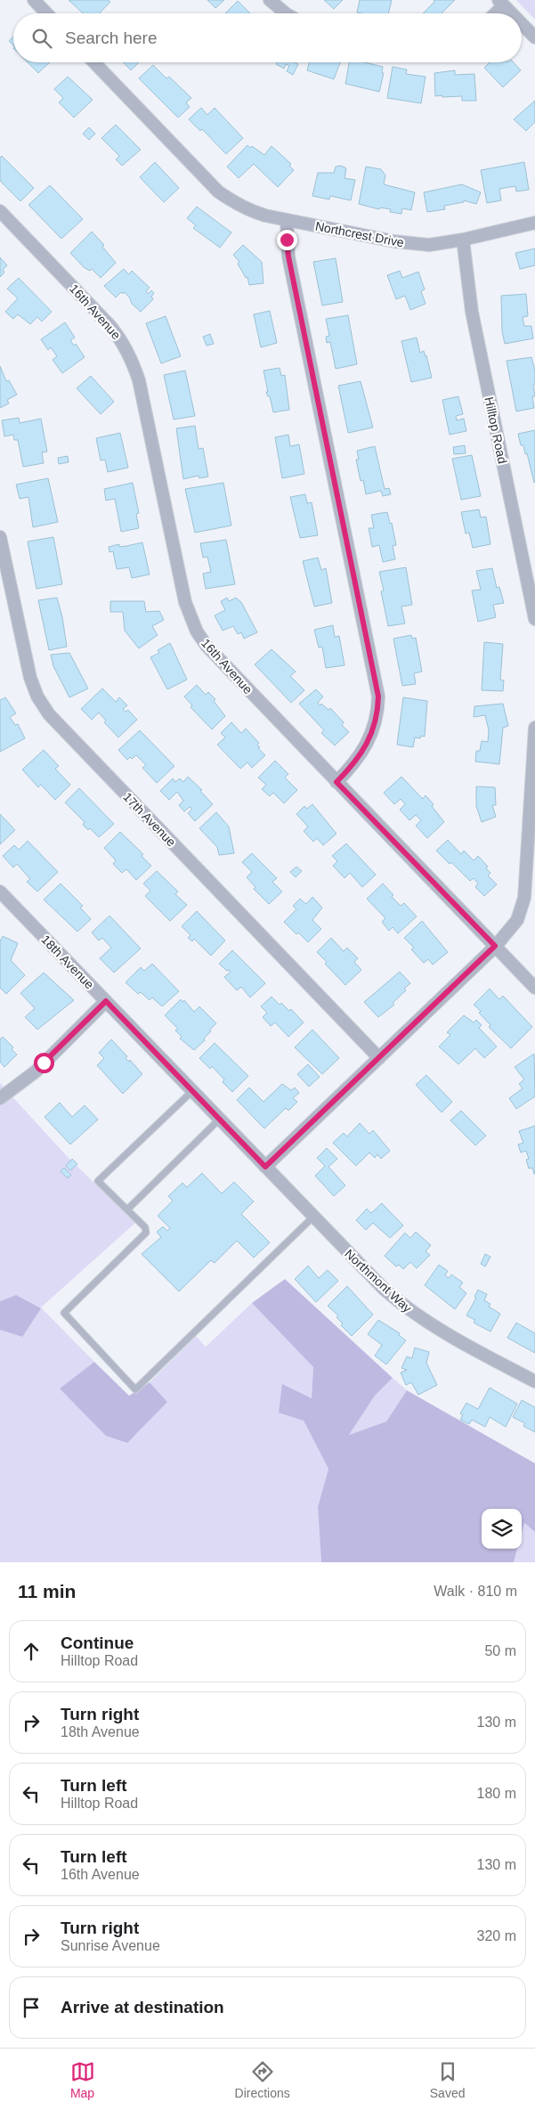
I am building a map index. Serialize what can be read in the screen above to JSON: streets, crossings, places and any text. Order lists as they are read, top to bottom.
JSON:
{
  "streets": {
    "street": [
      "Northcrest Drive",
      "16th Avenue",
      "Hilltop Road",
      "17th Avenue",
      "18th Avenue",
      "Northmont Way"
    ]
  },
  "crossings": [
    ["Northcrest Drive", "Hilltop Road"],
    ["18th Avenue", "Northmont Way"]
  ],
  "page": {
    "search": "Search here",
    "heading": ["11 min", "Walk · 810 m"],
    "list": [
      ["Continue", "Hilltop Road", "50 m"],
      ["Turn right", "18th Avenue", "130 m"],
      ["Turn left", "Hilltop Road", "180 m"],
      ["Turn left", "16th Avenue", "130 m"],
      ["Turn right", "Sunrise Avenue", "320 m"],
      "Arrive at destination"
    ],
    "nav": ["Map", "Directions", "Saved"]
  }
}
